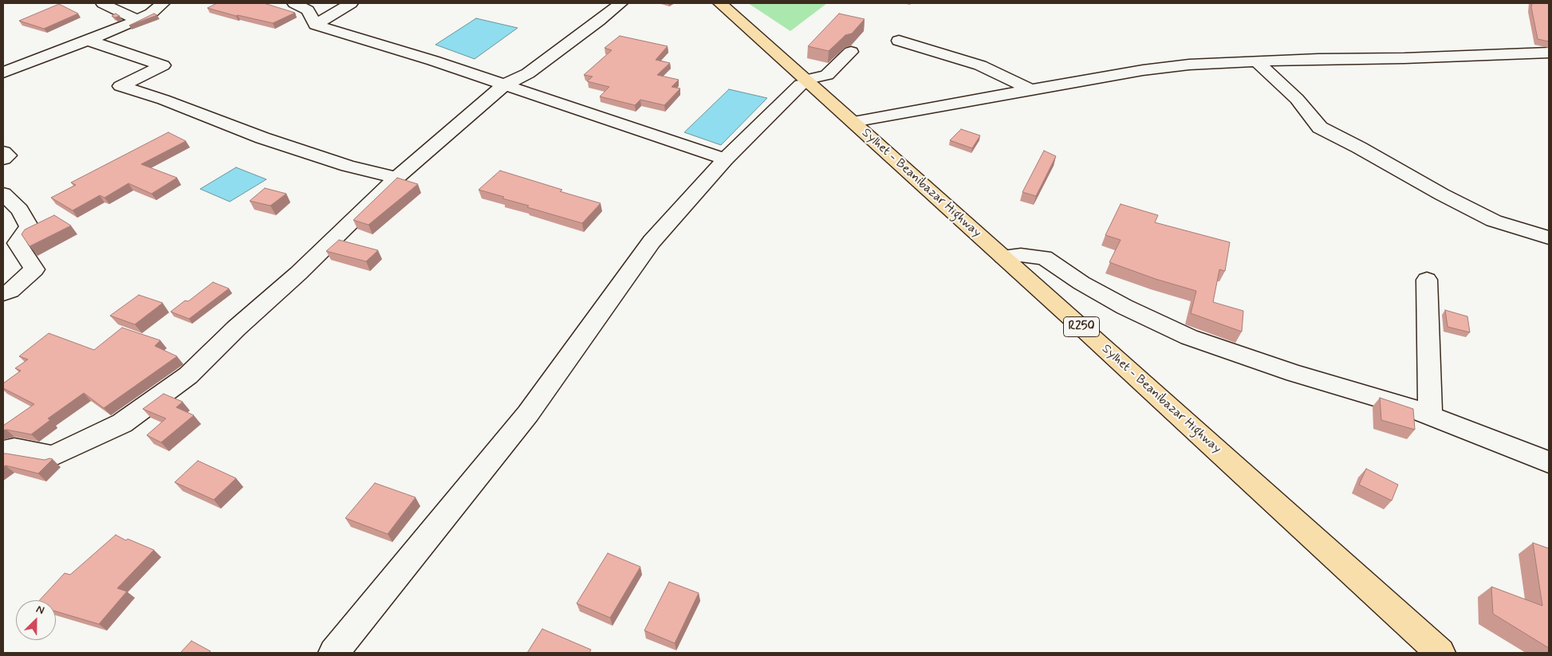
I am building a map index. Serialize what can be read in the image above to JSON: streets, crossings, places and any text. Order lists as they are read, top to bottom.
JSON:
{
  "streets": {
    "main road": ["Sylhet - Beanibazar Highway", "R250"]
  },
  "north": "top right"
}
